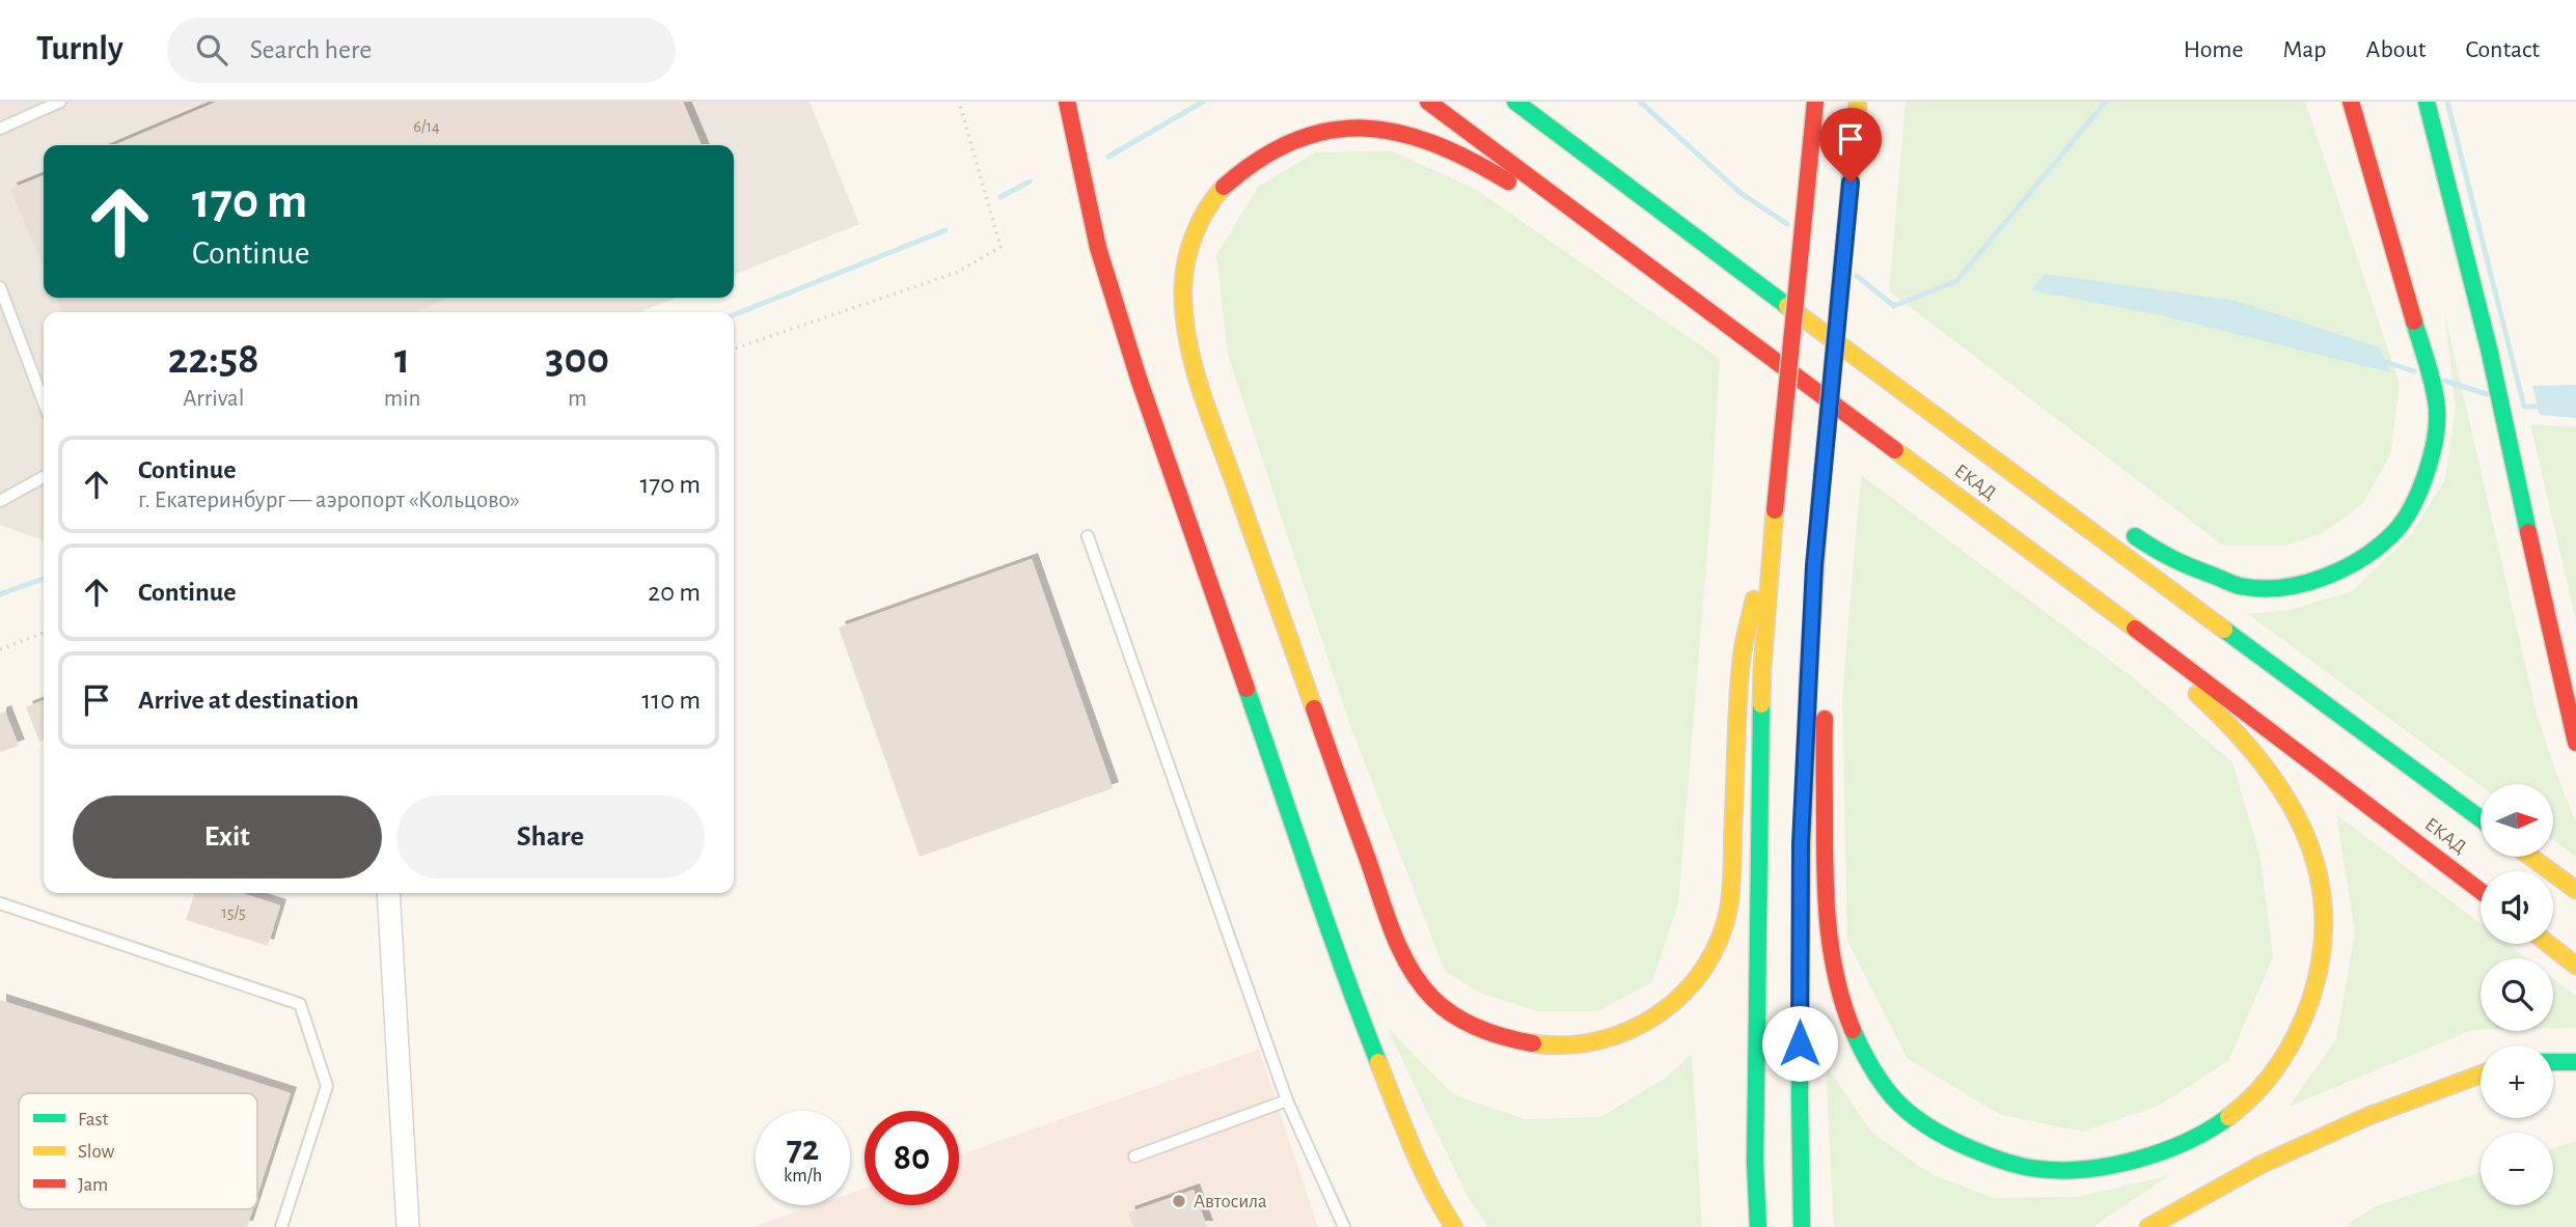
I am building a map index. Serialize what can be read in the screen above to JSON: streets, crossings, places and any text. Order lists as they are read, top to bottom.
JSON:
{
  "streets": {
    "main road": ["ЕКАД"]
  },
  "places": ["Автосила"],
  "house_numbers": ["6/14", "15/5"],
  "legend": ["Fast", "Slow", "Jam"],
  "north": "right",
  "page": {
    "header": "Turnly",
    "search": "Search here",
    "nav": [
      "Home",
      "Map",
      "About",
      "Contact"
    ],
    "turn": ["170 m", "Continue"],
    "eta": [
      "22:58",
      "Arrival",
      "1",
      "min",
      "300",
      "m"
    ],
    "list": [
      {
        "name": "Continue",
        "note": "г. Екатеринбург — аэропорт «Кольцово»",
        "value": "170 m"
      },
      {
        "name": "Continue",
        "value": "20 m"
      },
      {
        "name": "Arrive at destination",
        "value": "110 m"
      }
    ],
    "buttons": ["Exit", "Share"],
    "map_buttons": ["+", "−"],
    "speed": "72 km/h",
    "limit": "80"
  }
}
